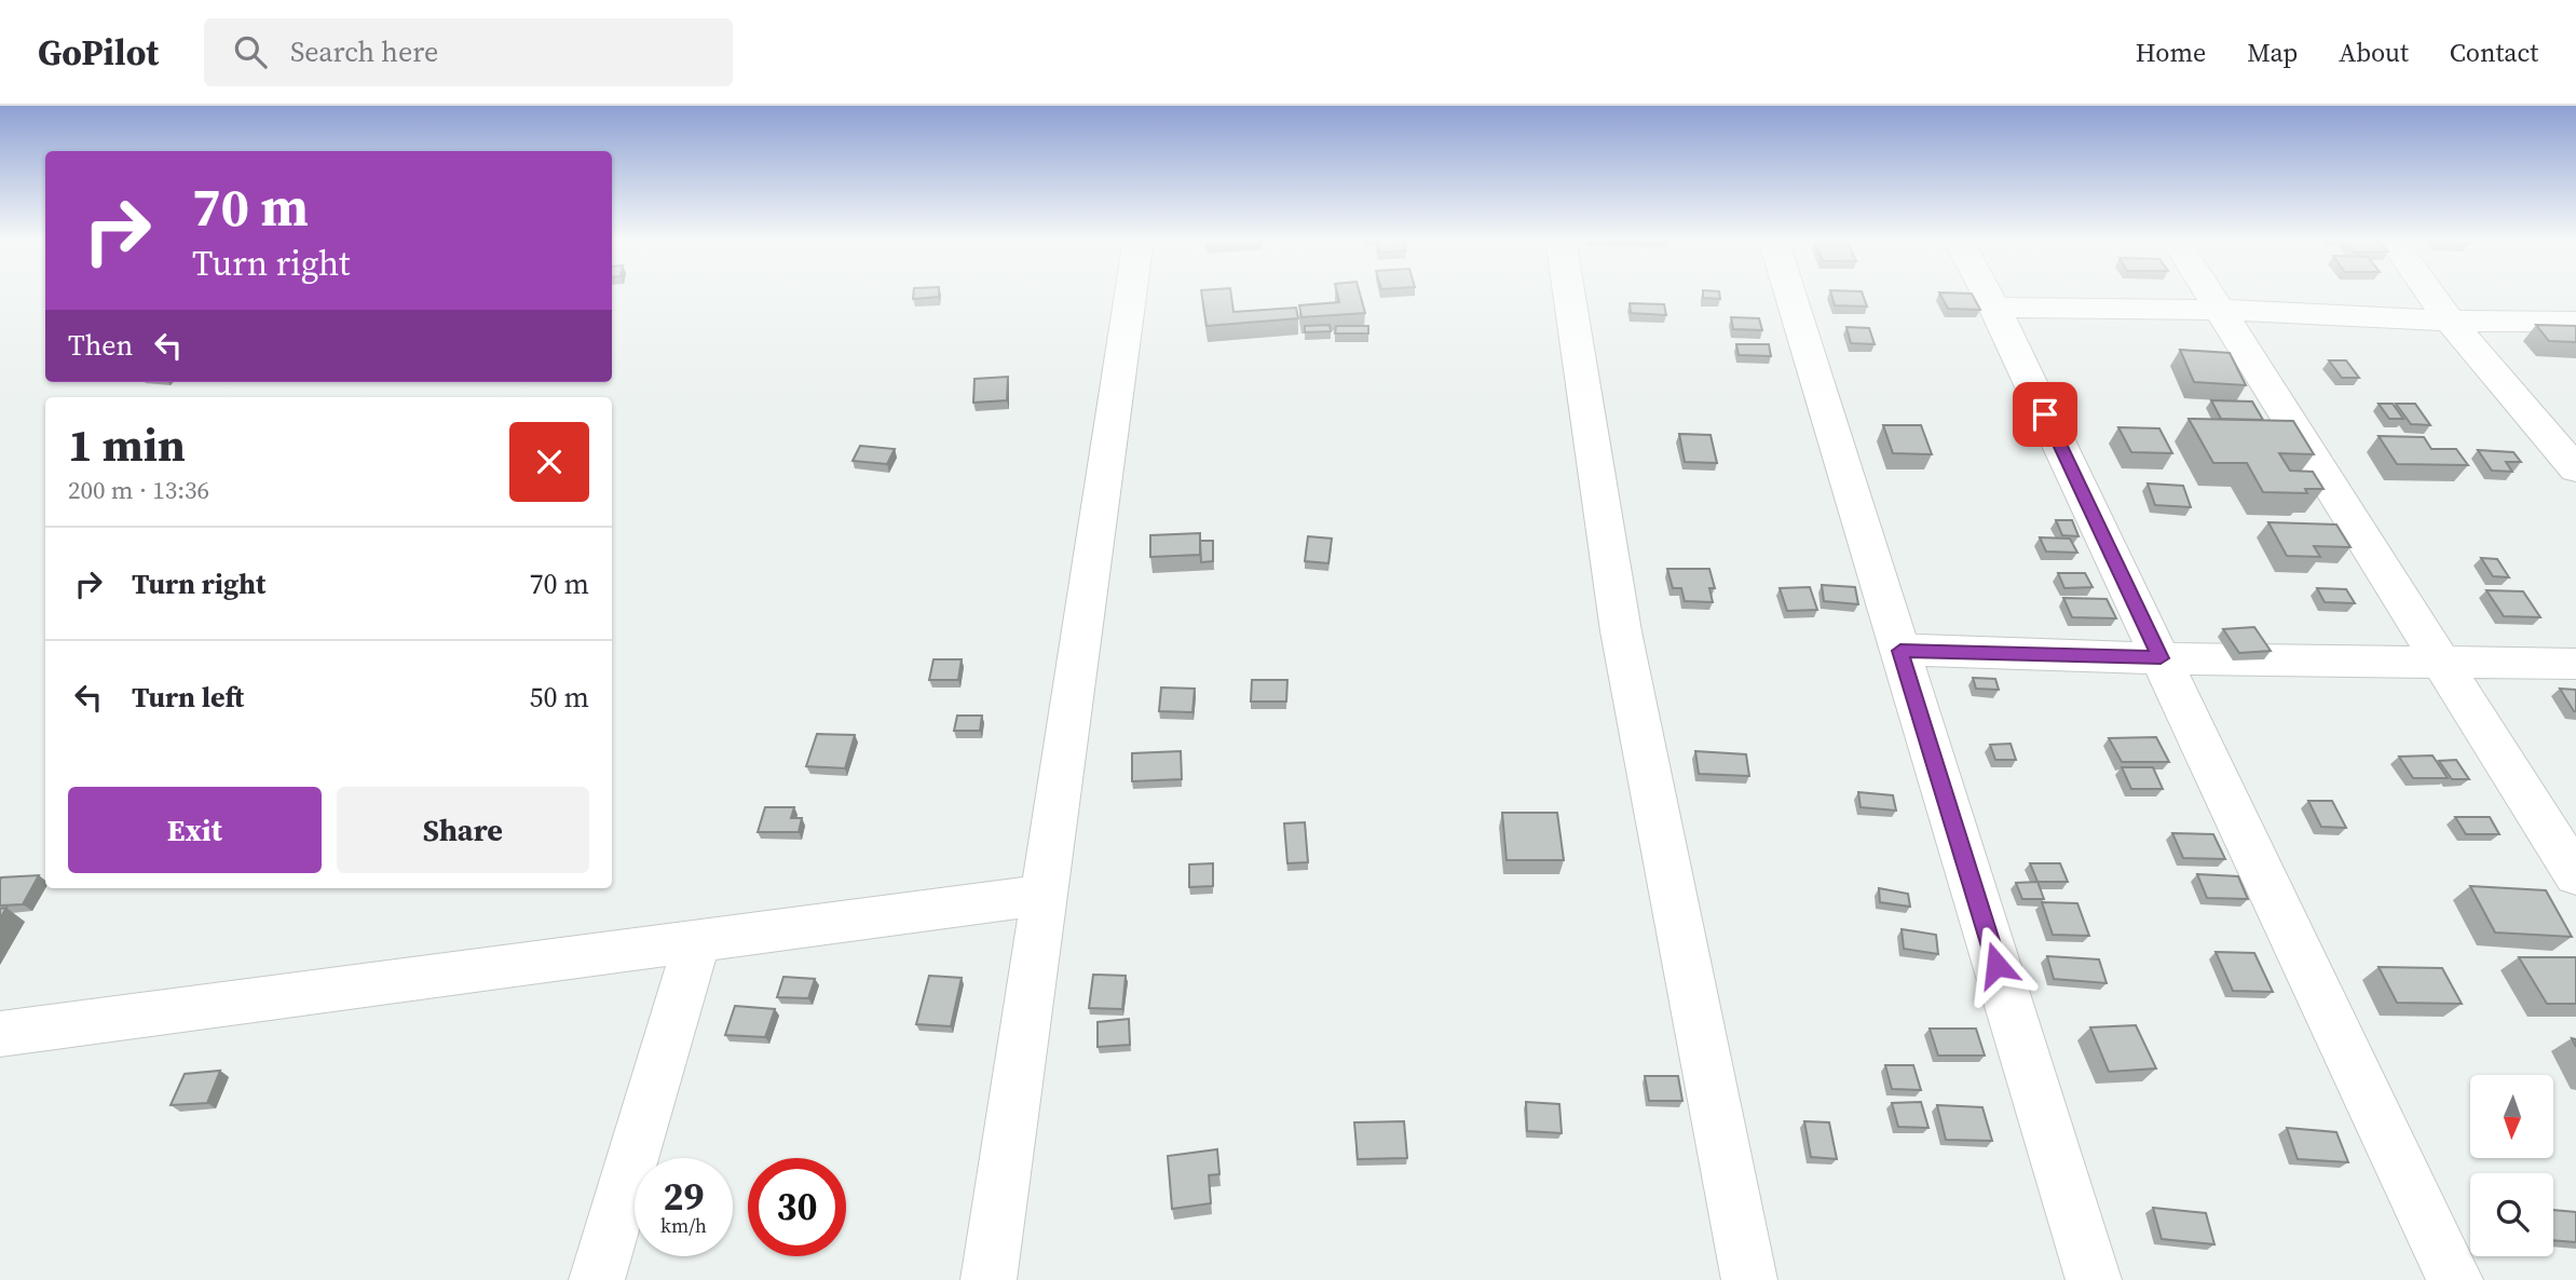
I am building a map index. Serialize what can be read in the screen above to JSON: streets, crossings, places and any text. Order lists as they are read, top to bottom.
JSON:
{
  "north": "bottom",
  "page": {
    "header": "GoPilot",
    "search": "Search here",
    "nav": [
      "Home",
      "Map",
      "About",
      "Contact"
    ],
    "turn": ["70 m", "Turn right"],
    "then": "Then",
    "heading": ["1 min", "200 m · 13:36"],
    "list": [
      {
        "name": "Turn right",
        "value": "70 m"
      },
      {
        "name": "Turn left",
        "value": "50 m"
      }
    ],
    "buttons": ["Exit", "Share"],
    "speed": "29 km/h",
    "limit": "30"
  }
}
